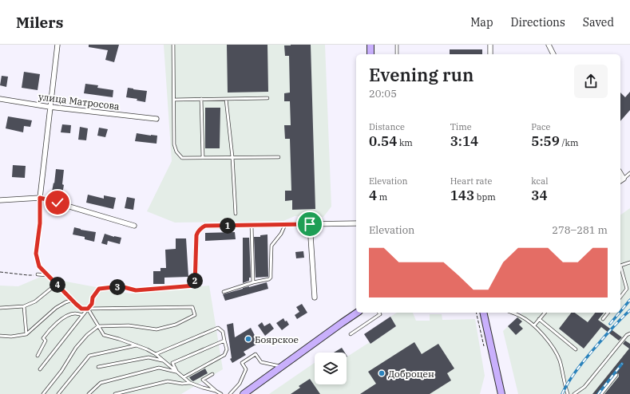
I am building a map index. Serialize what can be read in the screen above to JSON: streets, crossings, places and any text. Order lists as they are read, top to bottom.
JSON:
{
  "streets": {
    "street": ["улица Матросова"]
  },
  "places": ["Боярское", "Доброцен"],
  "page": {
    "header": "Milers",
    "nav": ["Map", "Directions", "Saved"],
    "heading": ["Evening run", "20:05"],
    "stats": [
      ["Distance", "0.54 km"],
      ["Time", "3:14"],
      ["Pace", "5:59 /km"],
      ["Elevation", "4 m"],
      ["Heart rate", "143 bpm"],
      ["kcal", "34"]
    ],
    "chart": ["Elevation", "278–281 m"],
    "pins": [
      "1",
      "2",
      "4",
      "3"
    ]
  }
}
